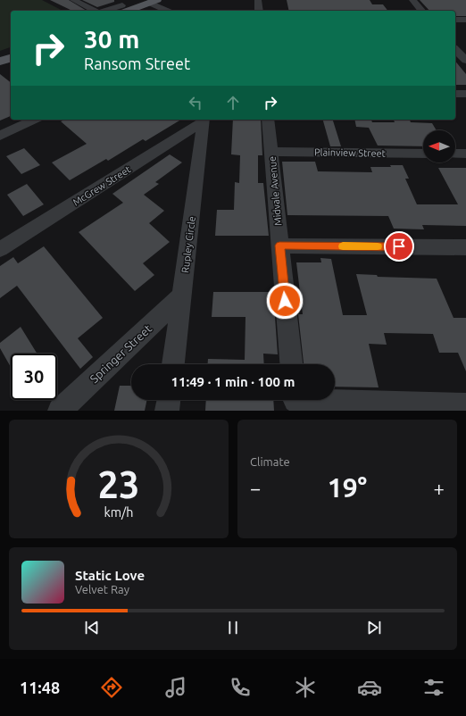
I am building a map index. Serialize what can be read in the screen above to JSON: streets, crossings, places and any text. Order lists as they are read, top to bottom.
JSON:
{
  "streets": {
    "street": [
      "Plainview Street",
      "McGrew Street",
      "Midvale Avenue",
      "Rupley Circle",
      "Springer Street"
    ]
  },
  "crossings": [
    ["Plainview Street", "Midvale Avenue"],
    ["McGrew Street", "Rupley Circle"],
    ["Rupley Circle", "Springer Street"]
  ],
  "north": "left",
  "page": {
    "turn": ["30 m", "Ransom Street"],
    "limit": "30",
    "trip": "11:49 · 1 min · 100 m",
    "tile": "Climate",
    "heat": ["−", "19°", "+"],
    "song": ["Static Love", "Velvet Ray"],
    "tabs": "11:48",
    "gauge": ["23", "km/h"]
  }
}
